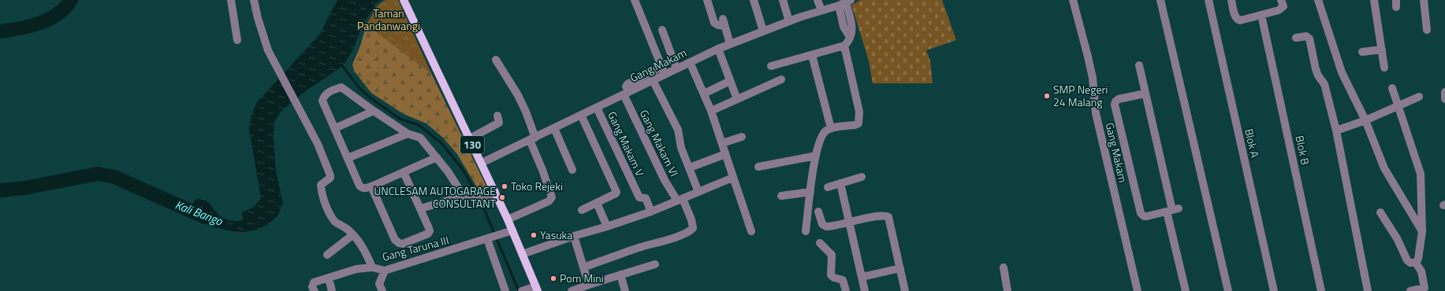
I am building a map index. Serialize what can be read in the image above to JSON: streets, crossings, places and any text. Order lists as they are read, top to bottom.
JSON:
{
  "streets": {
    "main road": ["130"],
    "street": [
      "Gang Makam",
      "Gang Makam VI",
      "Blok A",
      "Gang Makam V",
      "Blok B",
      "Gang Taruna III"
    ]
  },
  "crossings": [
    ["Gang Makam", "Gang Makam VI"],
    ["Gang Makam", "Gang Makam V"],
    ["Gang Makam", "130"],
    ["130", "Gang Taruna III"]
  ],
  "water": ["Kali Bango"],
  "parks": ["Taman Pandanwangi"],
  "places": [
    "SMP Negeri 24 Malang",
    "Toko Rejeki",
    "UNCLESAM AUTOGARAGE CONSULTANT",
    "Yasuka",
    "Pom Mini"
  ]
}
